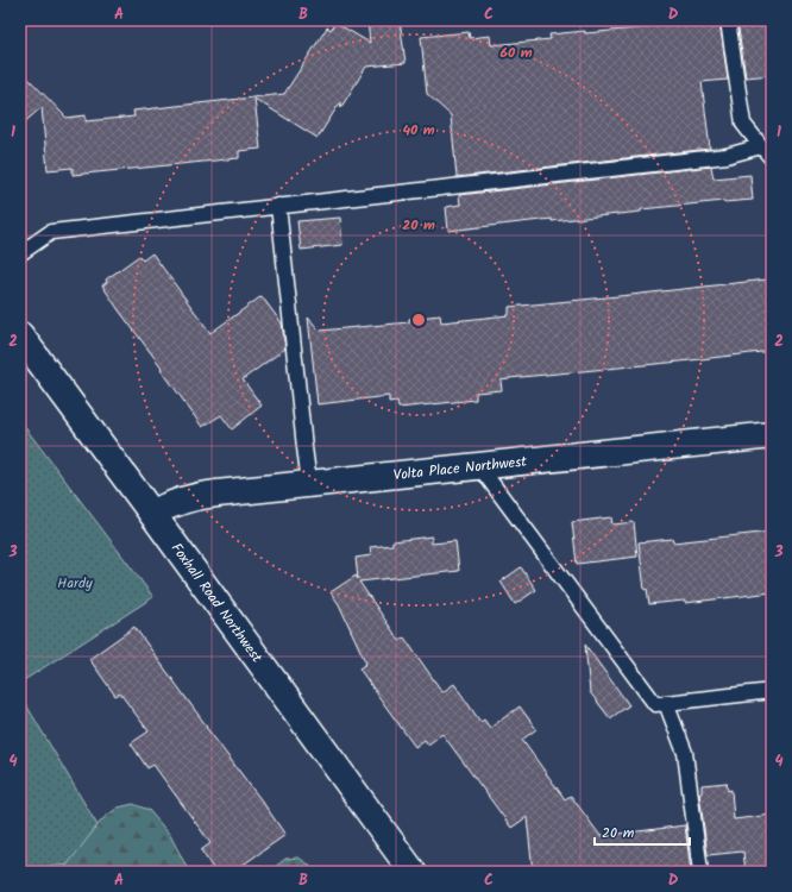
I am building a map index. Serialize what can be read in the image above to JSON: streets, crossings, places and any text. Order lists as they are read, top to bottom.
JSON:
{
  "streets": {
    "main road": ["Volta Place Northwest", "Foxhall Road Northwest"]
  },
  "crossings": [
    ["Volta Place Northwest", "Foxhall Road Northwest"]
  ],
  "parks": ["Hardy"],
  "scale_bar": "20 m",
  "grid": {
    "columns": [
      "A",
      "B",
      "C",
      "D"
    ],
    "rows": [
      "1",
      "2",
      "3",
      "4"
    ]
  },
  "rings": ["60 m", "40 m", "20 m"]
}
